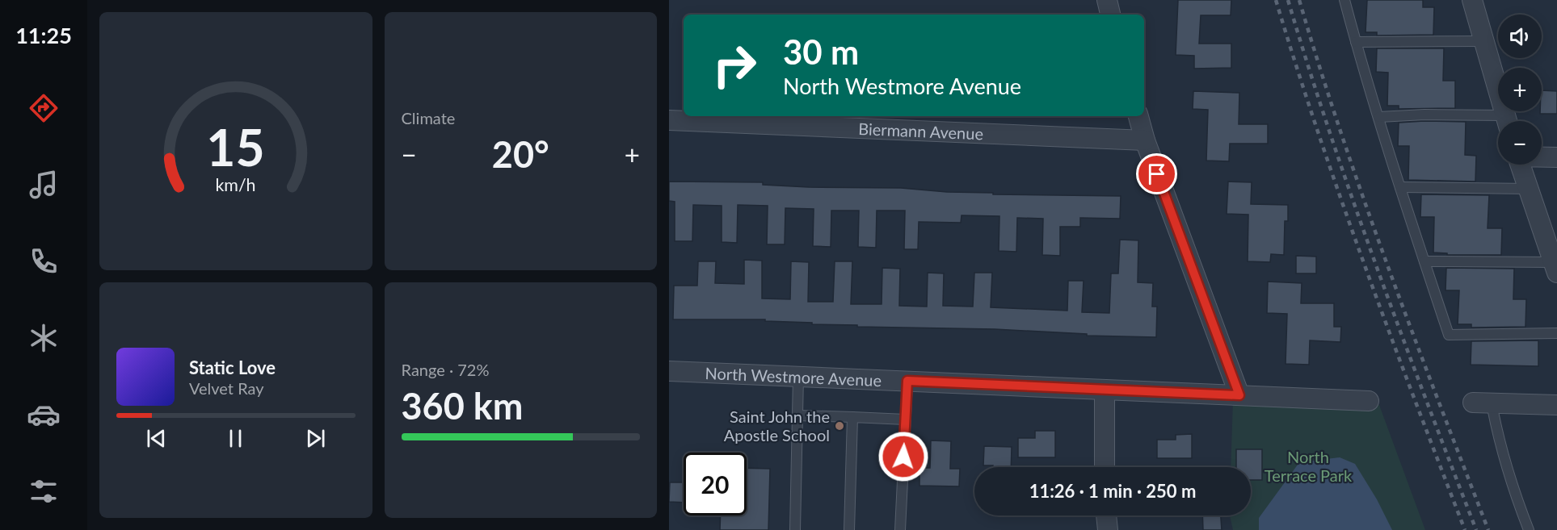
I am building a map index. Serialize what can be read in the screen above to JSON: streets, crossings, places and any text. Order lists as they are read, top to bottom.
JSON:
{
  "streets": {
    "street": ["Biermann Avenue", "North Westmore Avenue"]
  },
  "parks": ["North Terrace Park"],
  "places": ["Saint John the Apostle School"],
  "page": {
    "tabs": "11:25",
    "tile": [
      "Climate",
      ["Range · 72%", "360 km"]
    ],
    "map_buttons": ["+", "−"],
    "turn": ["30 m", "North Westmore Avenue"],
    "heat": ["−", "20°", "+"],
    "song": ["Static Love", "Velvet Ray"],
    "limit": "20",
    "trip": "11:26 · 1 min · 250 m",
    "gauge": ["15", "km/h"]
  }
}
